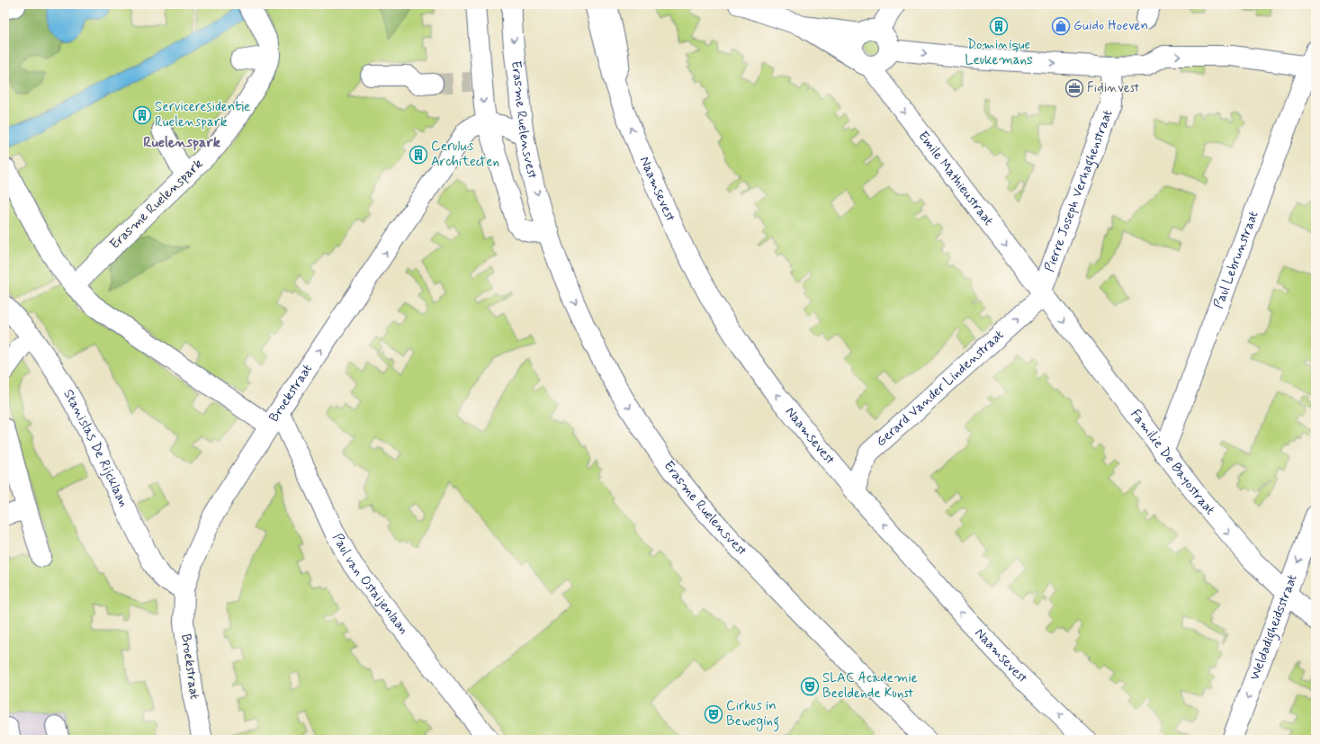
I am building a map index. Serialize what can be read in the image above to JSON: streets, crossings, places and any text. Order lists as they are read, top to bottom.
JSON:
{
  "streets": {
    "street": [
      "Erasme Ruelensvest",
      "Emile Mathieustraat",
      "Naamsevest",
      "Pierre Joseph Verhaghenstraat",
      "Erasme Ruelenspark",
      "Paul Lebrunstraat",
      "Gerard Vander Lindenstraat",
      "Broekstraat",
      "Stanislas De Rijcklaan",
      "Familie De Bayostraat",
      "Paul van Ostaijenlaan",
      "Weldadigheidsstraat"
    ]
  },
  "crossings": [
    ["Erasme Ruelensvest", "Broekstraat"],
    ["Emile Mathieustraat", "Pierre Joseph Verhaghenstraat"],
    ["Emile Mathieustraat", "Gerard Vander Lindenstraat"],
    ["Emile Mathieustraat", "Familie De Bayostraat"],
    ["Naamsevest", "Gerard Vander Lindenstraat"],
    ["Pierre Joseph Verhaghenstraat", "Gerard Vander Lindenstraat"],
    ["Pierre Joseph Verhaghenstraat", "Familie De Bayostraat"],
    ["Paul Lebrunstraat", "Familie De Bayostraat"],
    ["Gerard Vander Lindenstraat", "Familie De Bayostraat"],
    ["Broekstraat", "Stanislas De Rijcklaan"],
    ["Broekstraat", "Paul van Ostaijenlaan"],
    ["Familie De Bayostraat", "Weldadigheidsstraat"]
  ],
  "one_way": [
    "Erasme Ruelensvest",
    "Emile Mathieustraat",
    "Naamsevest",
    "Gerard Vander Lindenstraat",
    "Broekstraat",
    "Familie De Bayostraat",
    "Weldadigheidsstraat"
  ],
  "districts": ["Ruelenspark"],
  "places": {
    "building": ["Dominique Leukemans", "Serviceresidentie Ruelenspark", "Cerulus Architecten"],
    "shop": ["Guido Hoeven"],
    "office": ["Fidinvest"],
    "theatre": ["SLAC Academie Beeldende Kunst", "Cirkus in Beweging"]
  }
}
